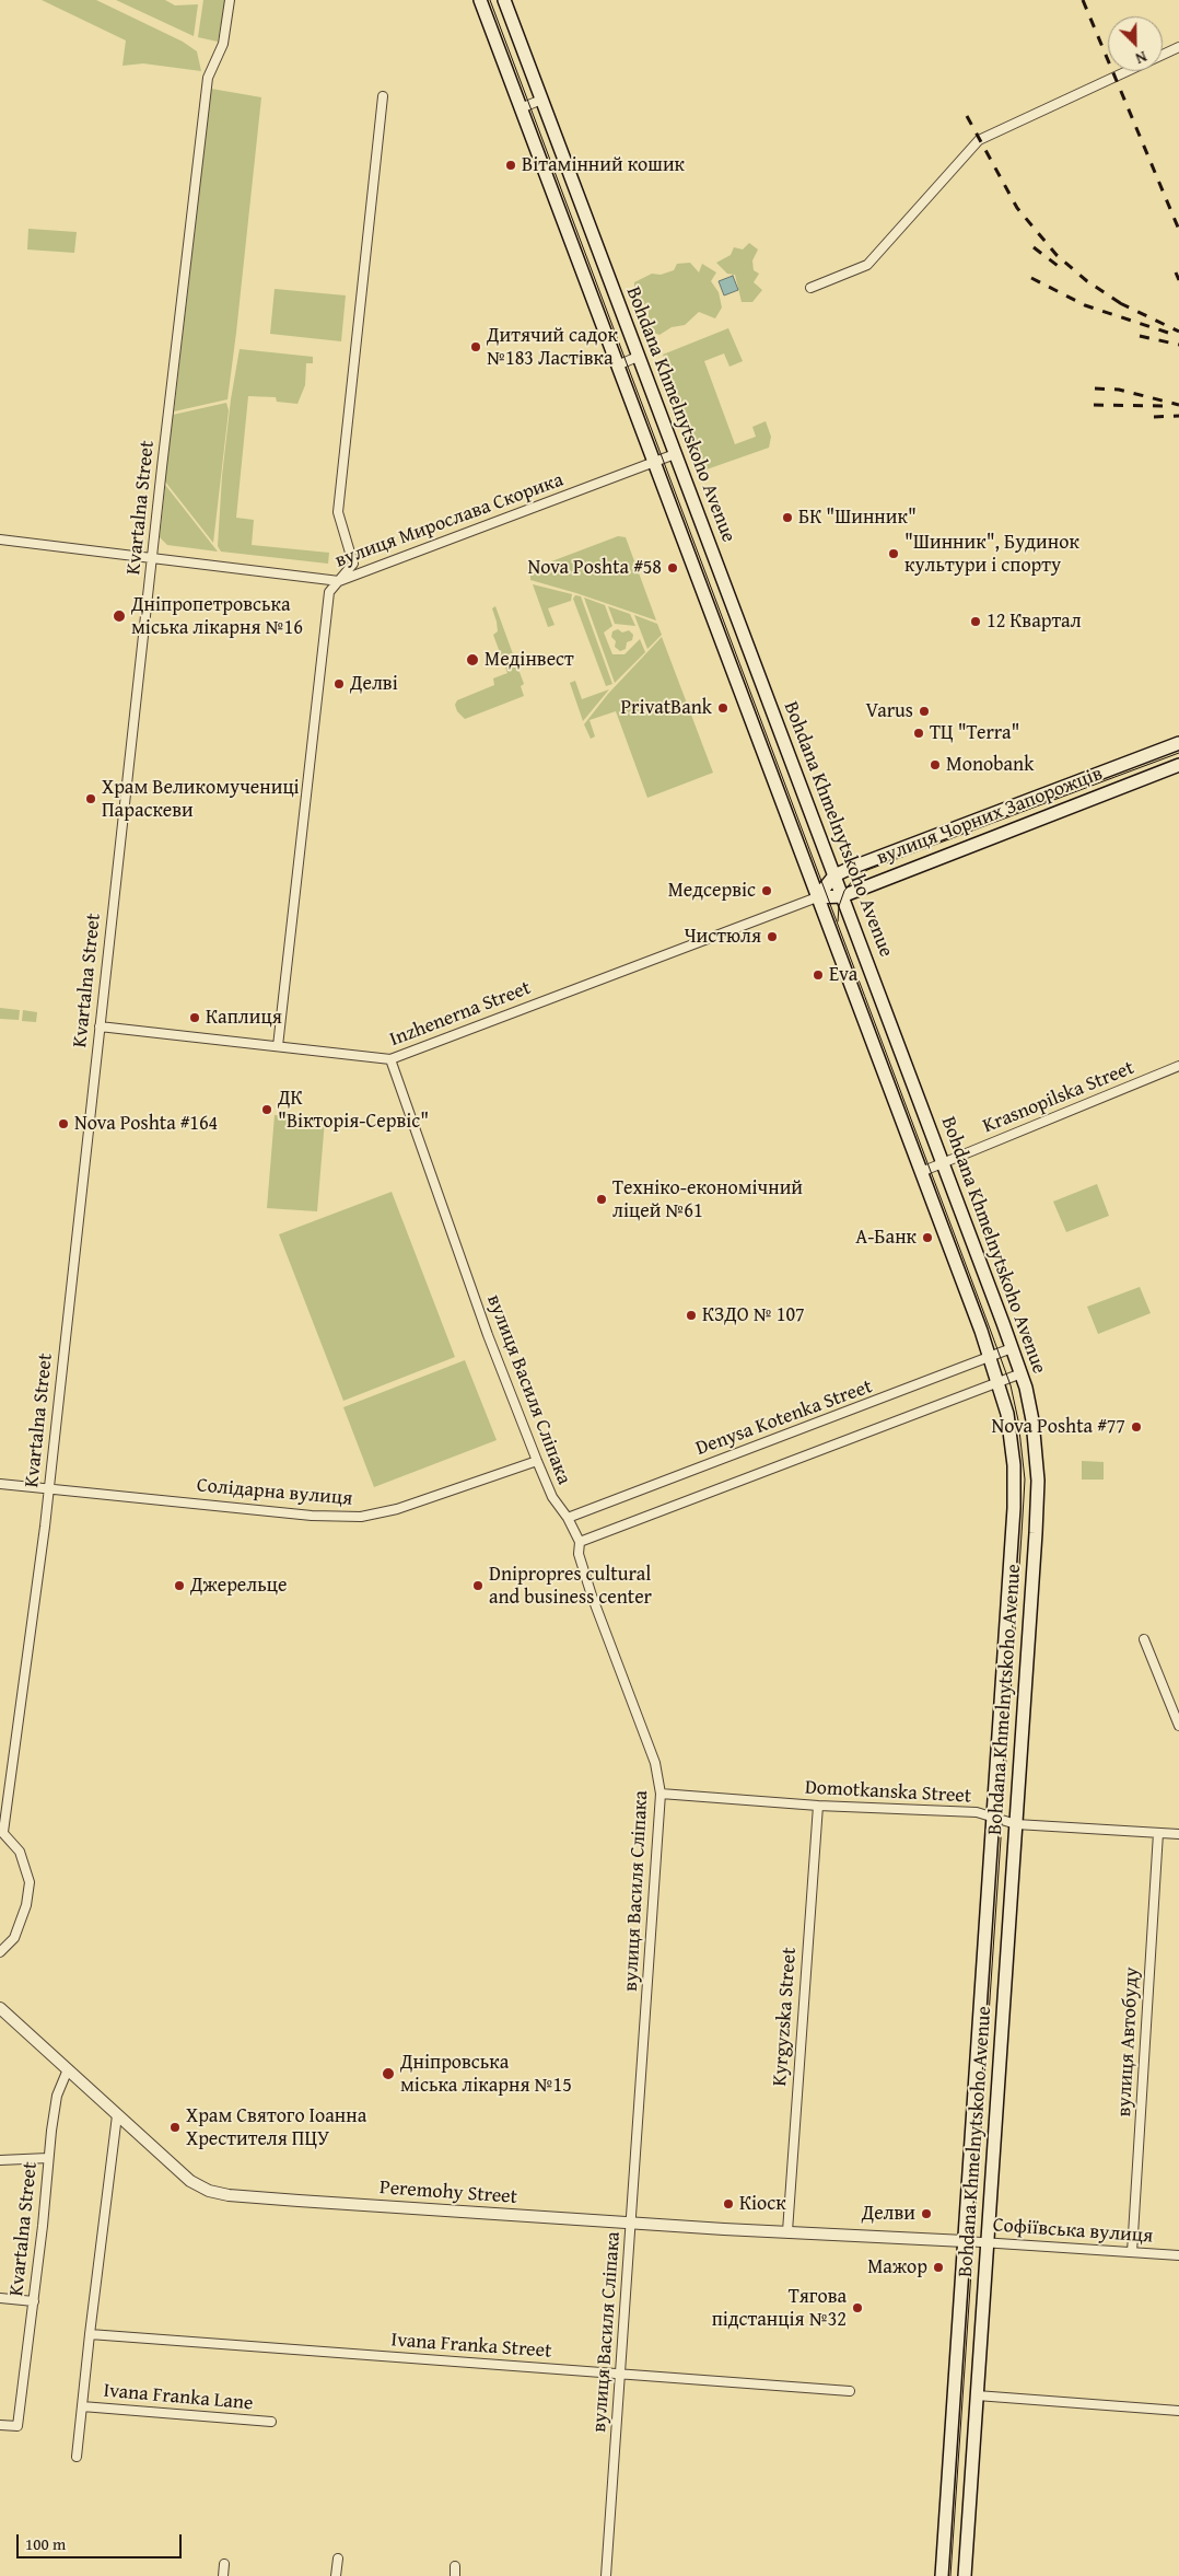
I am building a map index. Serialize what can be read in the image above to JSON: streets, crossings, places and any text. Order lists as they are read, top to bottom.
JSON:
{
  "streets": {
    "main road": ["Bohdana Khmelnytskoho Avenue", "вулиця Чорних Запорожців"],
    "street": [
      "Kvartalna Street",
      "вулиця Мирослава Скорика",
      "Inzhenerna Street",
      "Krasnopilska Street",
      "вулиця Василя Сліпака",
      "Denysa Kotenka Street",
      "Солідарна вулиця",
      "Domotkanska Street",
      "Kyrgyzska Street",
      "вулиця Автобуду",
      "Peremohy Street",
      "Софіївська вулиця",
      "Ivana Franka Street",
      "Ivana Franka Lane"
    ]
  },
  "crossings": [
    ["Bohdana Khmelnytskoho Avenue", "вулиця Мирослава Скорика"],
    ["Bohdana Khmelnytskoho Avenue", "вулиця Чорних Запорожців"],
    ["Bohdana Khmelnytskoho Avenue", "Inzhenerna Street"],
    ["Bohdana Khmelnytskoho Avenue", "Krasnopilska Street"],
    ["Bohdana Khmelnytskoho Avenue", "Denysa Kotenka Street"],
    ["Bohdana Khmelnytskoho Avenue", "Domotkanska Street"],
    ["Bohdana Khmelnytskoho Avenue", "Peremohy Street"],
    ["Bohdana Khmelnytskoho Avenue", "Софіївська вулиця"],
    ["Kvartalna Street", "вулиця Мирослава Скорика"],
    ["Kvartalna Street", "Inzhenerna Street"],
    ["Kvartalna Street", "Солідарна вулиця"],
    ["Kvartalna Street", "Peremohy Street"],
    ["вулиця Чорних Запорожців", "Inzhenerna Street"],
    ["Inzhenerna Street", "вулиця Василя Сліпака"],
    ["вулиця Василя Сліпака", "Denysa Kotenka Street"],
    ["вулиця Василя Сліпака", "Солідарна вулиця"],
    ["вулиця Василя Сліпака", "Domotkanska Street"],
    ["вулиця Василя Сліпака", "Peremohy Street"],
    ["вулиця Василя Сліпака", "Ivana Franka Street"],
    ["Domotkanska Street", "Kyrgyzska Street"],
    ["Domotkanska Street", "вулиця Автобуду"],
    ["Kyrgyzska Street", "Peremohy Street"],
    ["вулиця Автобуду", "Софіївська вулиця"],
    ["Peremohy Street", "Софіївська вулиця"]
  ],
  "places": [
    "Вітамінний кошик",
    "Дитячий садок №183 Ластівка",
    "БК \"Шинник\"",
    "\"Шинник\", Будинок культури і спорту",
    "Nova Poshta #58",
    "Дніпропетровська міська лікарня №16",
    "12 Квартал",
    "Медінвест",
    "Делві",
    "PrivatBank",
    "Varus",
    "ТЦ \"Terra\"",
    "Monobank",
    "Храм Великомучениці Параскеви",
    "Медсервіс",
    "Чистюля",
    "Eva",
    "Каплиця",
    "ДК \"Вікторія-Сервіс\"",
    "Nova Poshta #164",
    "Техніко-економічний ліцей №61",
    "А-Банк",
    "КЗДО № 107",
    "Nova Poshta #77",
    "Джерельце",
    "Dnipropres cultural and business center",
    "Дніпровська міська лікарня №15",
    "Храм Святого Іоанна Хрестителя ПЦУ",
    "Кіоск",
    "Делви",
    "Мажор",
    "Тягова пiдстанцiя №32"
  ],
  "scale_bar": "100 m",
  "north": "bottom right"
}
